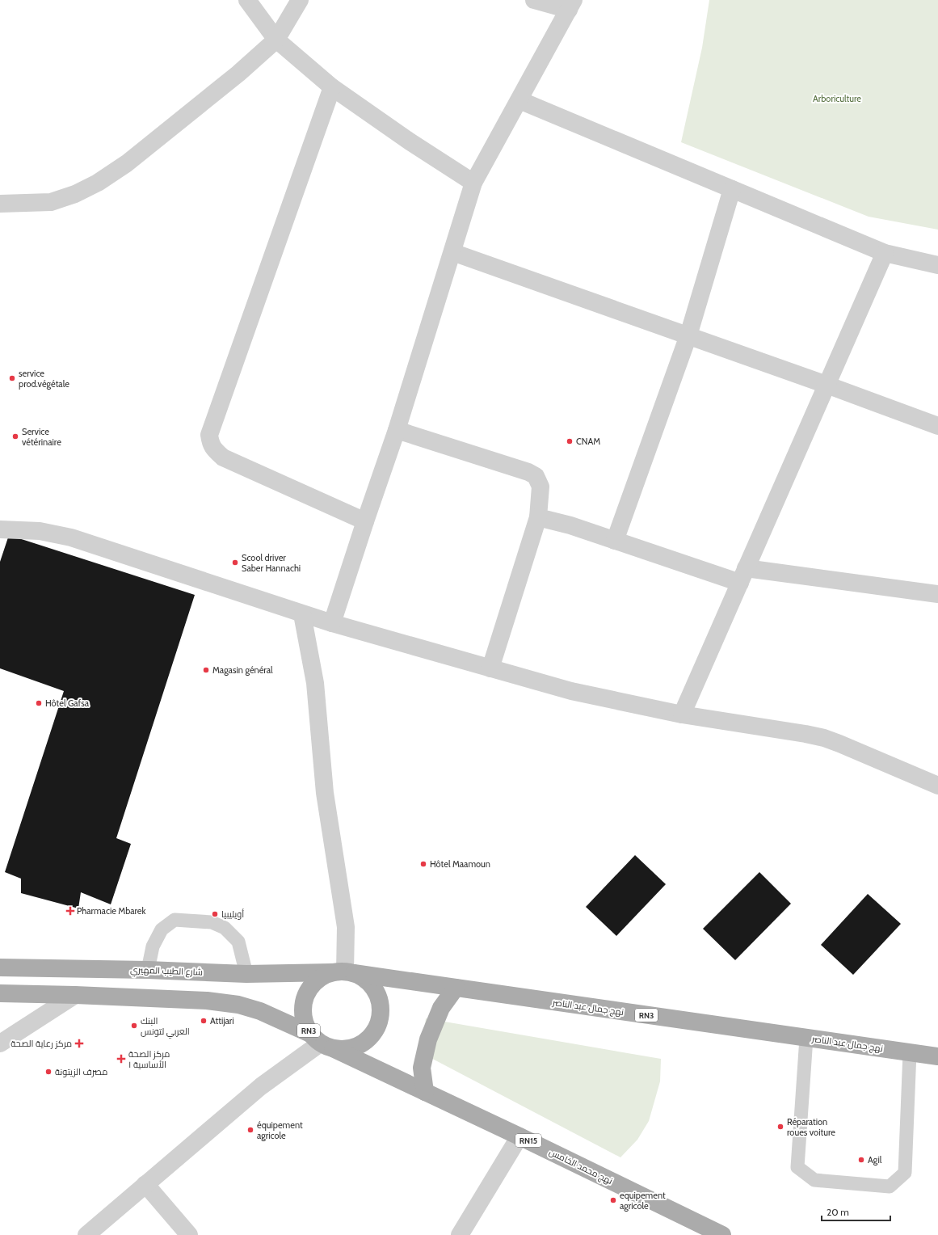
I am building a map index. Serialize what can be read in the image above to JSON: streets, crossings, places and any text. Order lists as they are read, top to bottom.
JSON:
{
  "streets": {
    "main road": [
      "شارع الطيب المهيري",
      "نهج جمال عبد الناصر",
      "RN3",
      "RN15",
      "نهج محمد الخامس"
    ]
  },
  "crossings": [
    ["شارع الطيب المهيري", "نهج جمال عبد الناصر"],
    ["شارع الطيب المهيري", "RN3"],
    ["شارع الطيب المهيري", "نهج محمد الخامس"],
    ["نهج جمال عبد الناصر", "RN3"],
    ["نهج جمال عبد الناصر", "نهج محمد الخامس"],
    ["RN3", "نهج محمد الخامس"]
  ],
  "parks": ["Arboriculture"],
  "places": {
    "other": [
      "service prod.végétale",
      "Service vétérinaire",
      "CNAM",
      "Scool driver Saber Hannachi",
      "Magasin général",
      "Hôtel Gafsa",
      "Hôtel Maamoun",
      "أويليبيا",
      "Attijari",
      "البنك العربي لتونس",
      "مصرف الزيتونة",
      "Réparation roues voiture",
      "équipement agricole",
      "Agil",
      "equipement agricole"
    ],
    "health": ["Pharmacie Mbarek", "مركز رعاية الصحة", "مركز الصحة الأساسية ١"]
  },
  "scale_bar": "20 m"
}
